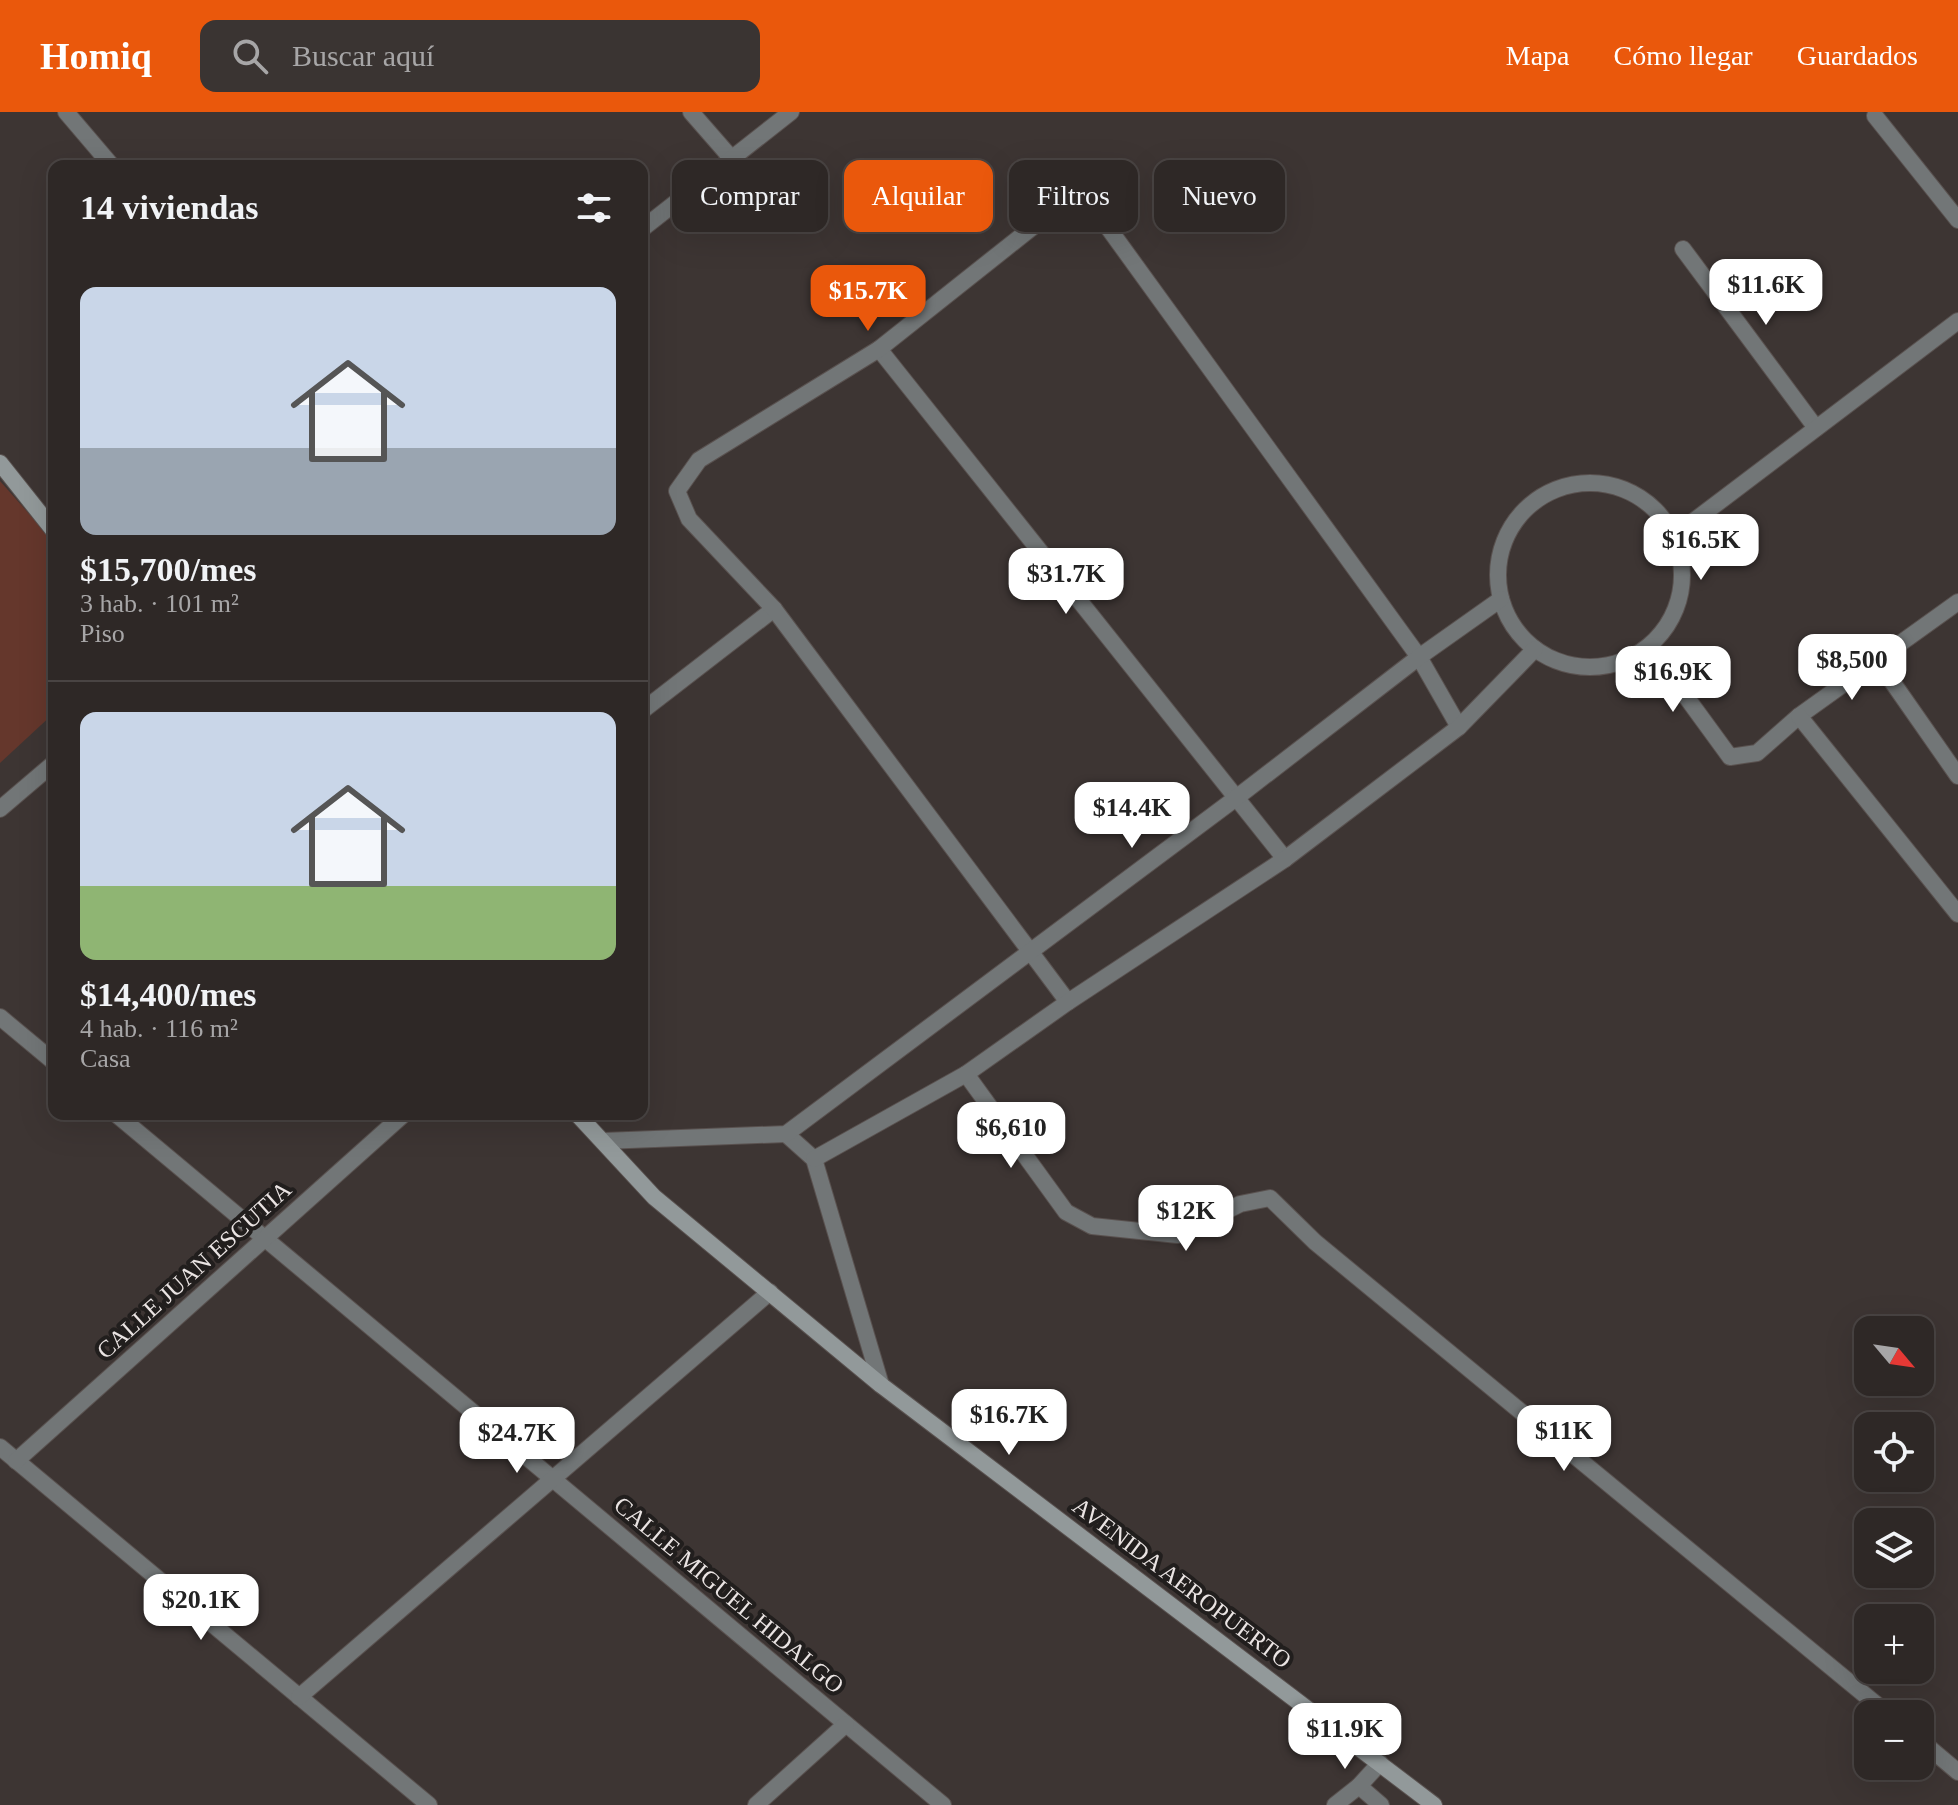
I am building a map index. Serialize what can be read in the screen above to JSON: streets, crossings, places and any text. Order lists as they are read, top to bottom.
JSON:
{
  "streets": {
    "main road": ["AVENIDA AEROPUERTO"],
    "street": ["CALLE JUAN ESCUTIA", "CALLE MIGUEL HIDALGO"]
  },
  "crossings": [
    ["CALLE JUAN ESCUTIA", "CALLE MIGUEL HIDALGO"]
  ],
  "north": "bottom right",
  "page": {
    "header": "Homiq",
    "search": "Buscar aquí",
    "nav": ["Mapa", "Cómo llegar", "Guardados"],
    "chip": [
      "Comprar",
      "Alquilar",
      "Filtros",
      "Nuevo"
    ],
    "heading": "14 viviendas",
    "list": [
      {
        "name": "$15,700/mes",
        "note": "3 hab. · 101 m² · Piso"
      },
      {
        "name": "$14,400/mes",
        "note": "4 hab. · 116 m² · Casa"
      }
    ],
    "price": [
      "$11.6K",
      "$15.7K",
      "$16.5K",
      "$31.7K",
      "$8,500",
      "$16.9K",
      "$14.4K",
      "$6,610",
      "$12K",
      "$16.7K",
      "$11K",
      "$24.7K",
      "$20.1K",
      "$11.9K"
    ],
    "map_buttons": ["+", "−"]
  }
}
